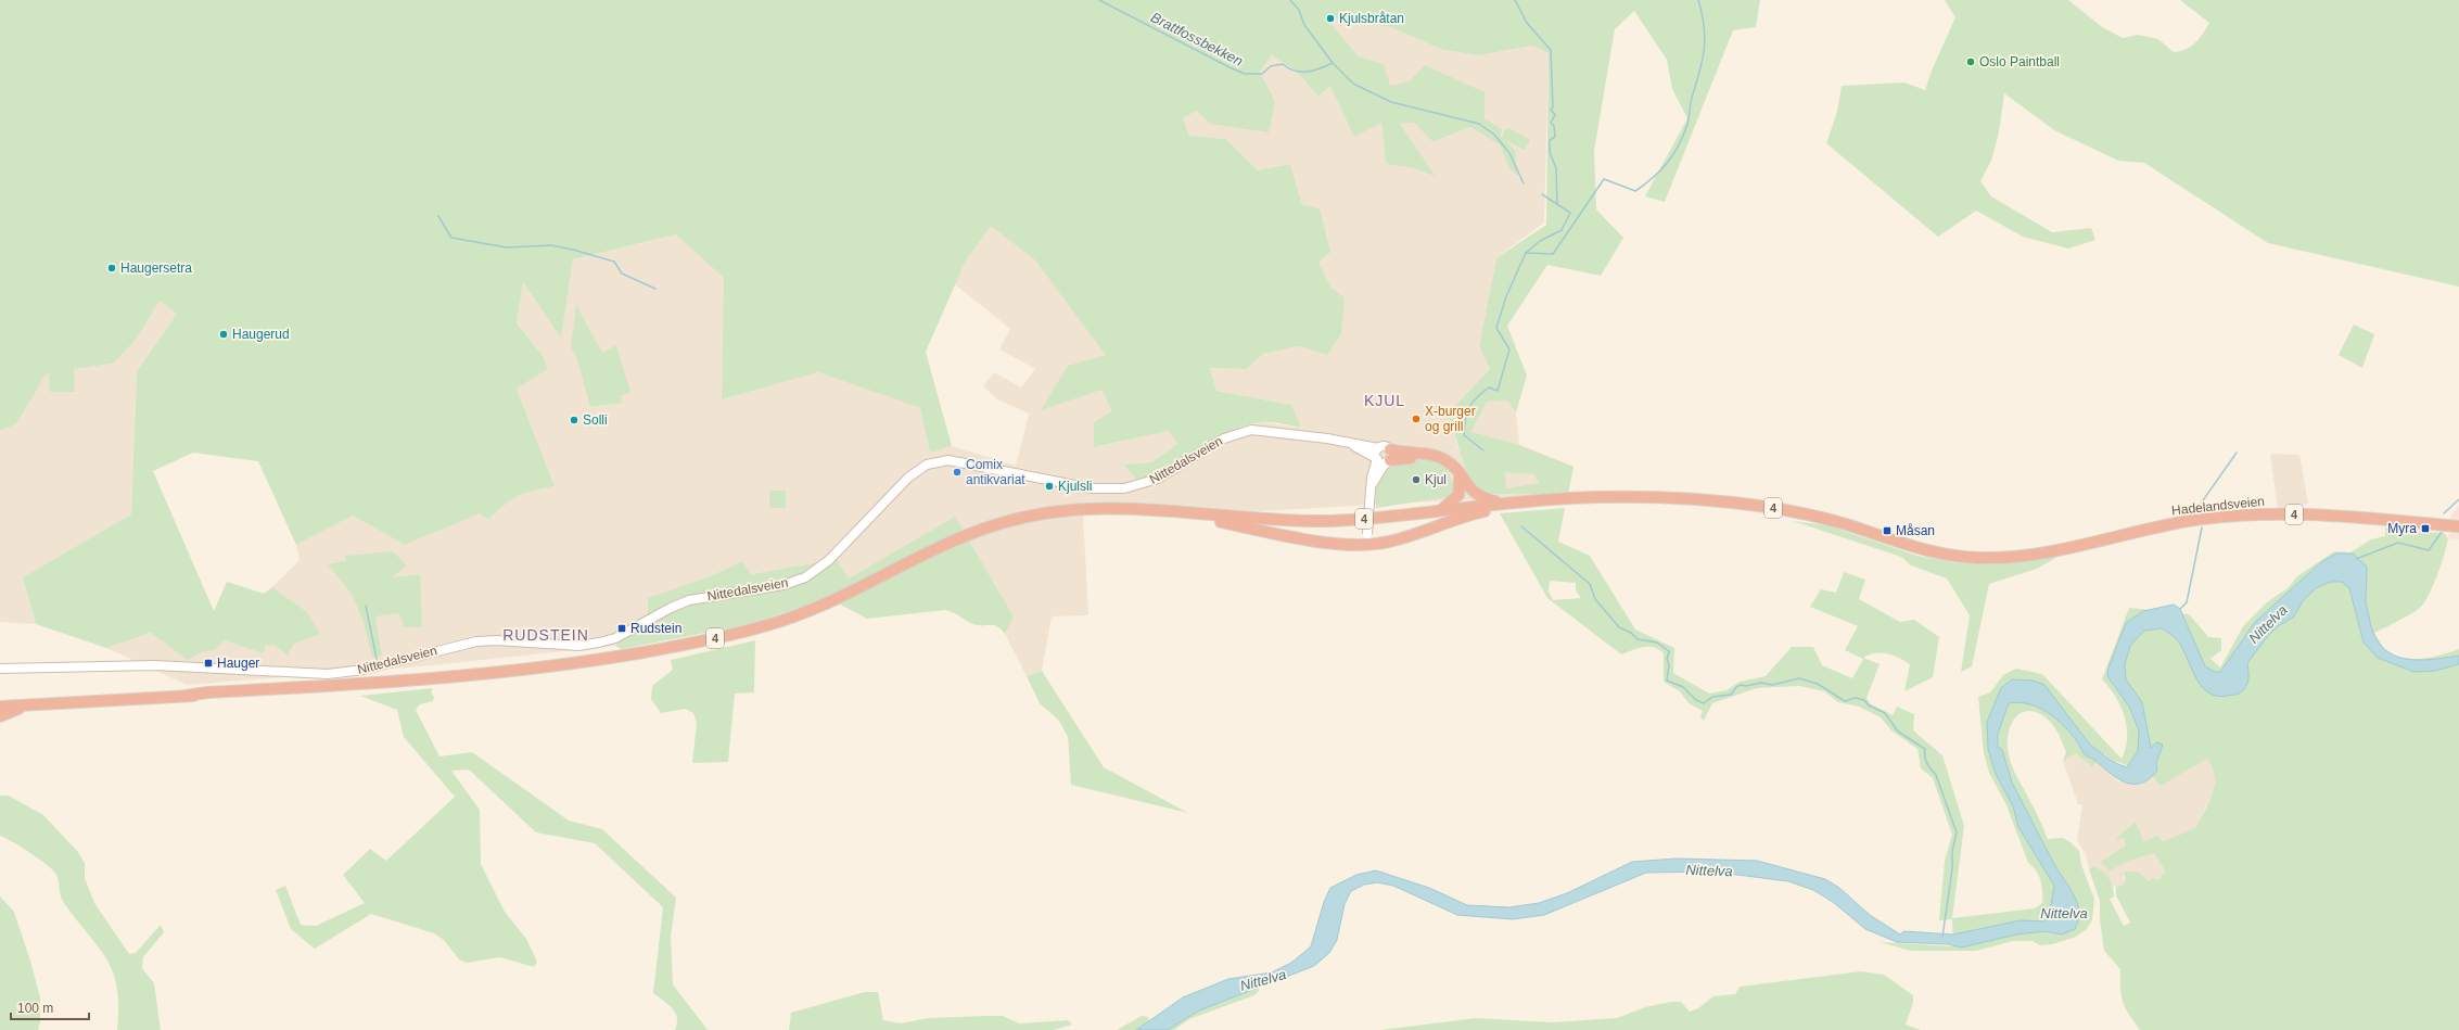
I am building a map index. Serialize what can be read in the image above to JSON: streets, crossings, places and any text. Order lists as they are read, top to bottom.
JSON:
{
  "streets": {
    "highway": ["Hadelandsveien", "4"],
    "main road": ["Nittedalsveien"]
  },
  "crossings": [
    ["Nittedalsveien", "4"],
    ["Hadelandsveien", "4"]
  ],
  "districts": ["KJUL", "RUDSTEIN"],
  "water": ["Brattfossbekken", "Nittelva"],
  "places": {
    "other": [
      "Kjulsbråtan",
      "Oslo Paintball",
      "Haugersetra",
      "Haugerud",
      "X-burger og grill",
      "Solli",
      "Comix antikvariat",
      "Kjul",
      "Kjulsli"
    ],
    "transit": [
      "Myra",
      "Måsan",
      "Rudstein",
      "Hauger"
    ]
  },
  "scale_bar": "100 m"
}
